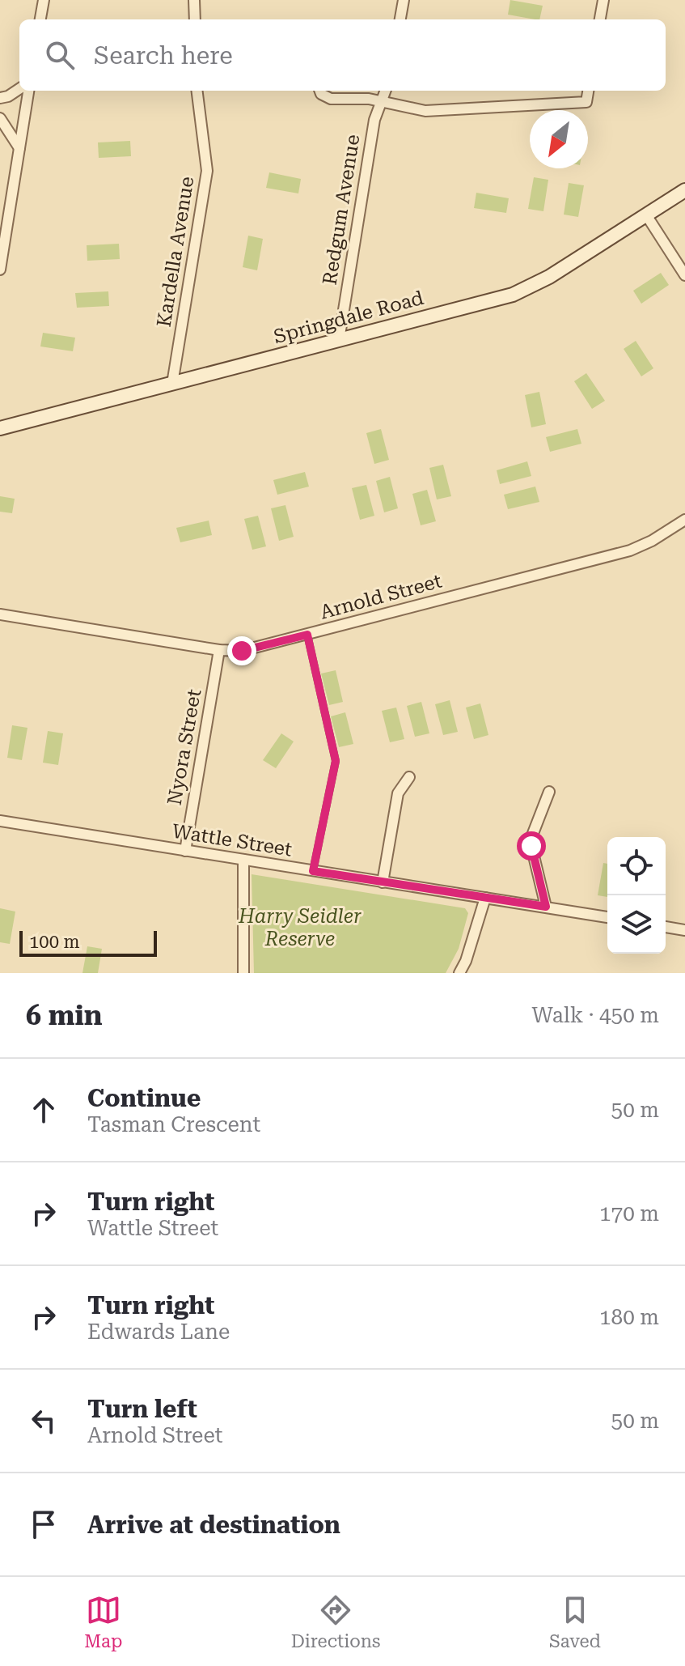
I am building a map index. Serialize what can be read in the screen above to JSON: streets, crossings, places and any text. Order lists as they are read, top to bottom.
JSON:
{
  "streets": {
    "main road": ["Springdale Road"],
    "street": [
      "Redgum Avenue",
      "Kardella Avenue",
      "Arnold Street",
      "Nyora Street",
      "Wattle Street"
    ]
  },
  "crossings": [
    ["Redgum Avenue", "Springdale Road"],
    ["Kardella Avenue", "Springdale Road"],
    ["Arnold Street", "Nyora Street"],
    ["Nyora Street", "Wattle Street"]
  ],
  "parks": ["Harry Seidler Reserve"],
  "scale_bar": "100 m",
  "north": "bottom left",
  "page": {
    "search": "Search here",
    "scale": "100 m",
    "heading": ["6 min", "Walk · 450 m"],
    "list": [
      ["Continue", "Tasman Crescent", "50 m"],
      ["Turn right", "Wattle Street", "170 m"],
      ["Turn right", "Edwards Lane", "180 m"],
      ["Turn left", "Arnold Street", "50 m"],
      "Arrive at destination"
    ],
    "nav": ["Map", "Directions", "Saved"]
  }
}
